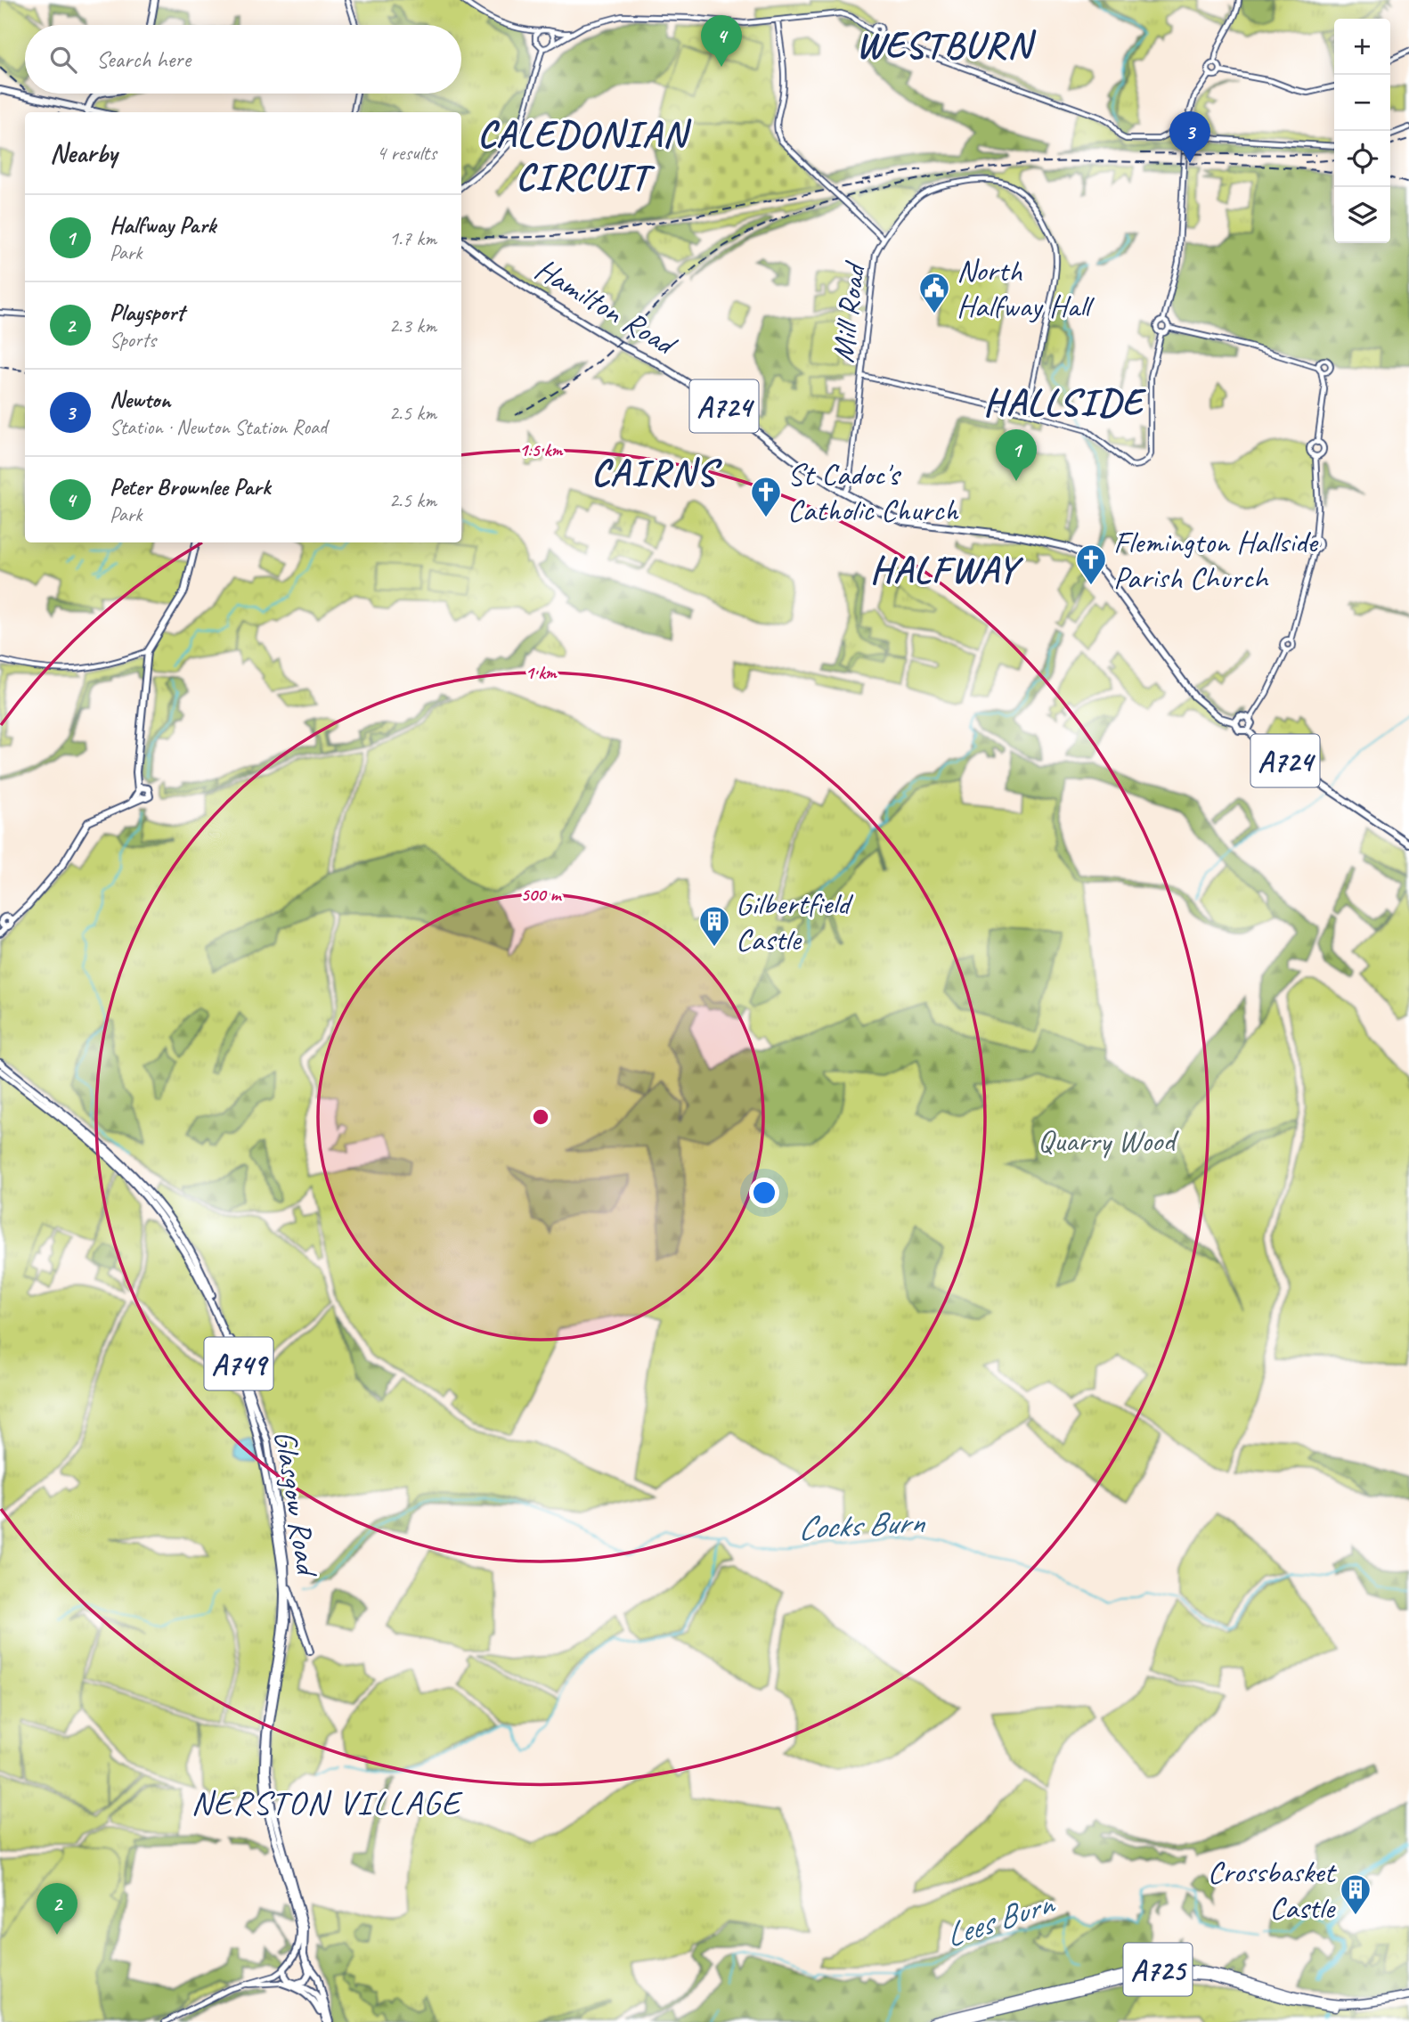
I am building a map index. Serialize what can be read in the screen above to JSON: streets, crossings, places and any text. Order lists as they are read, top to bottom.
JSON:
{
  "streets": {
    "highway": ["A725"],
    "main road": [
      "Hamilton Road",
      "A724",
      "A749",
      "Glasgow Road"
    ],
    "street": ["Mill Road"]
  },
  "crossings": [
    ["Hamilton Road", "Mill Road"],
    ["Hamilton Road", "A724"],
    ["A749", "Glasgow Road"]
  ],
  "districts": [
    "WESTBURN",
    "CALEDONIAN CIRCUIT",
    "HALLSIDE",
    "CAIRNS",
    "HALFWAY",
    "NERSTON VILLAGE"
  ],
  "water": ["Cocks Burn", "Lees Burn"],
  "parks": ["Quarry Wood"],
  "places": {
    "public building": ["North Halfway Hall"],
    "church": ["St Cadoc's Catholic Church", "Flemington Hallside Parish Church"],
    "building": ["Gilbertfield Castle", "Crossbasket Castle"]
  },
  "page": {
    "pins": [
      "4",
      "3",
      "1",
      "2"
    ],
    "map_buttons": ["+", "−"],
    "search": "Search here",
    "heading": ["Nearby", "4 results"],
    "list": [
      {
        "mark": "1",
        "name": "Halfway Park",
        "note": "Park",
        "value": "1.7 km"
      },
      {
        "mark": "2",
        "name": "Playsport",
        "note": "Sports",
        "value": "2.3 km"
      },
      {
        "mark": "3",
        "name": "Newton",
        "note": "Station · Newton Station Road",
        "value": "2.5 km"
      },
      {
        "mark": "4",
        "name": "Peter Brownlee Park",
        "note": "Park",
        "value": "2.5 km"
      }
    ]
  },
  "rings": ["1.5 km", "1 km", "500 m"]
}
